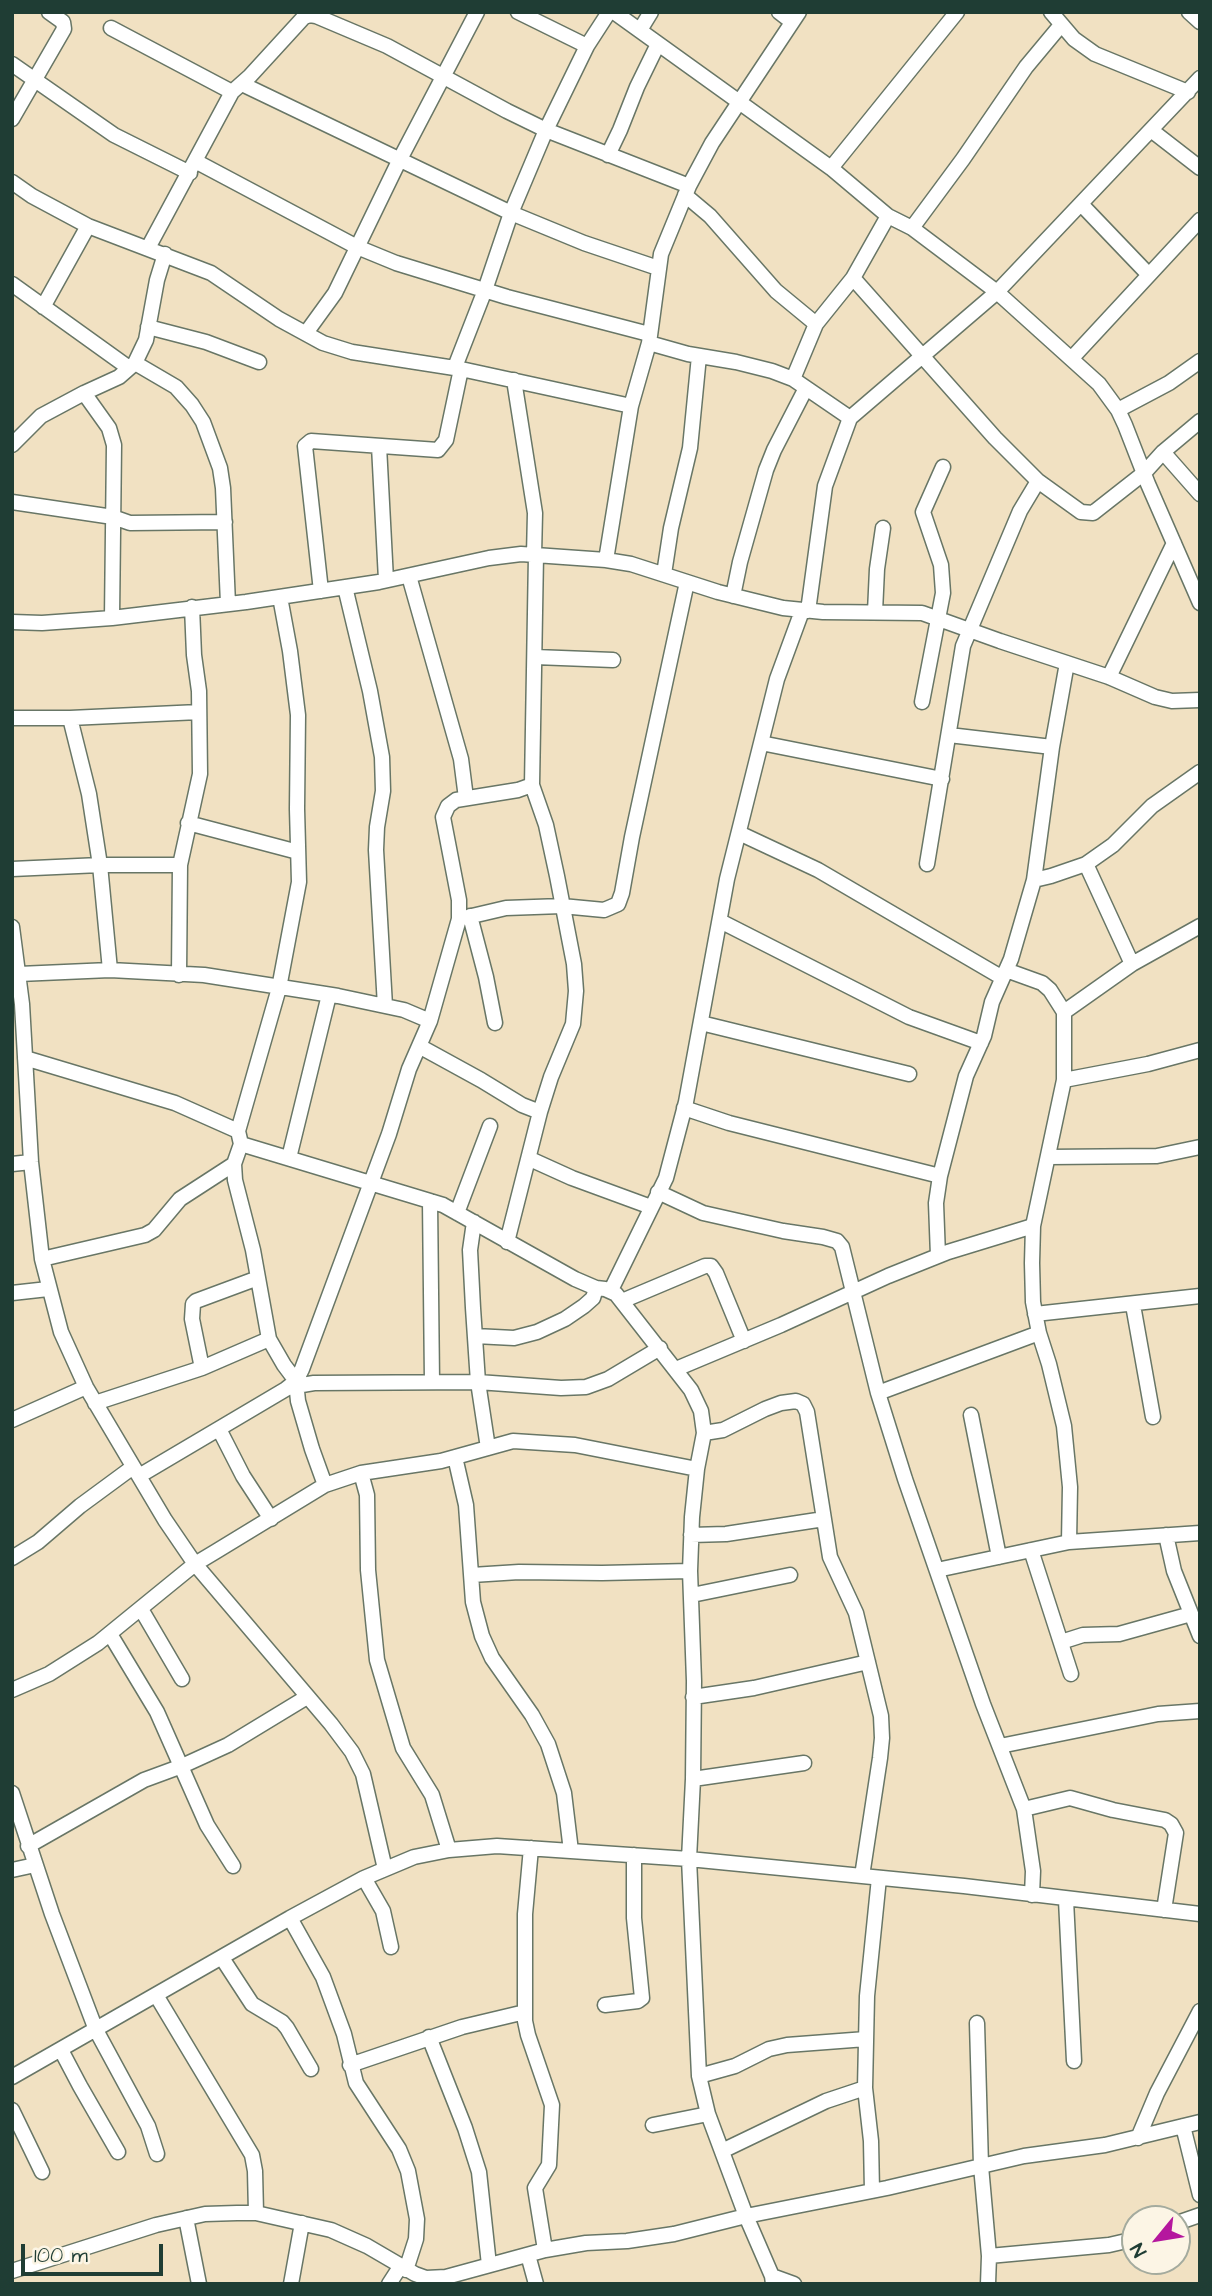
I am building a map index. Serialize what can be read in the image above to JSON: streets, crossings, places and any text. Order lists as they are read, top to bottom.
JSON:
{
  "scale_bar": "100 m",
  "north": "bottom left"
}
